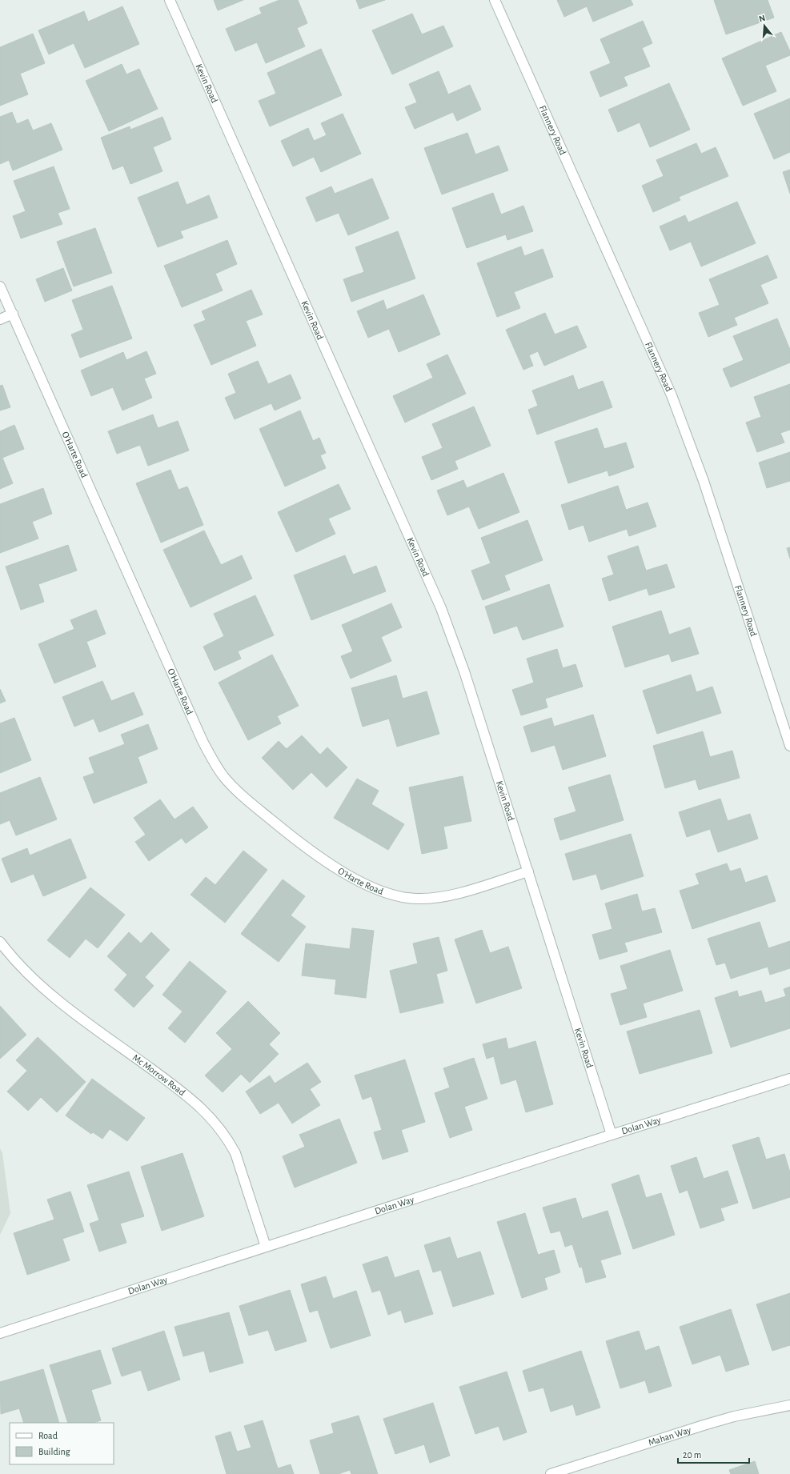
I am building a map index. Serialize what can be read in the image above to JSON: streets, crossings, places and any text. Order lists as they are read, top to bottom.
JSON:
{
  "streets": {
    "street": [
      "Kevin Road",
      "Flannery Road",
      "O'Harte Road",
      "Mc Morrow Road",
      "Dolan Way",
      "Mahan Way"
    ]
  },
  "crossings": [
    ["Kevin Road", "O'Harte Road"],
    ["Kevin Road", "Dolan Way"],
    ["Mc Morrow Road", "Dolan Way"]
  ],
  "legend": ["Road", "Building"],
  "scale_bar": "20 m",
  "north": "top"
}
